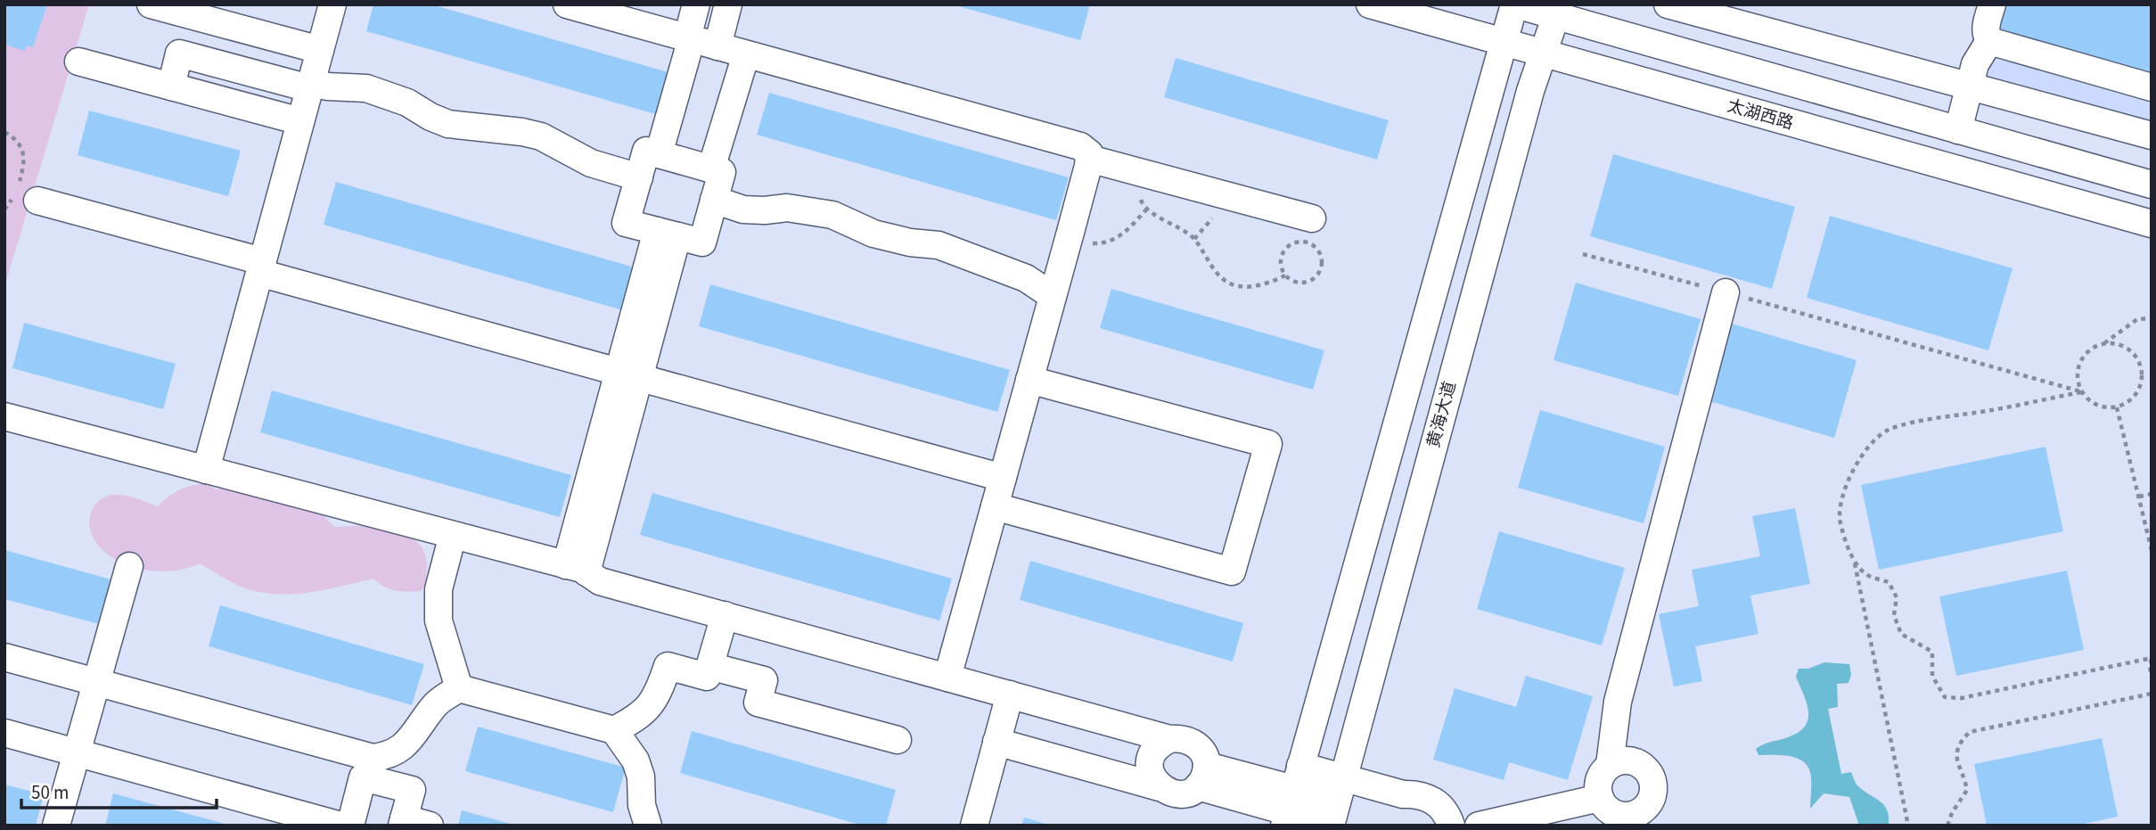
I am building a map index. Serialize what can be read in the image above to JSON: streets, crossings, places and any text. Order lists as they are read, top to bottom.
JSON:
{
  "streets": {
    "street": ["太湖西路", "黄海大道"]
  },
  "crossings": [
    ["太湖西路", "黄海大道"]
  ],
  "scale_bar": "50 m"
}
